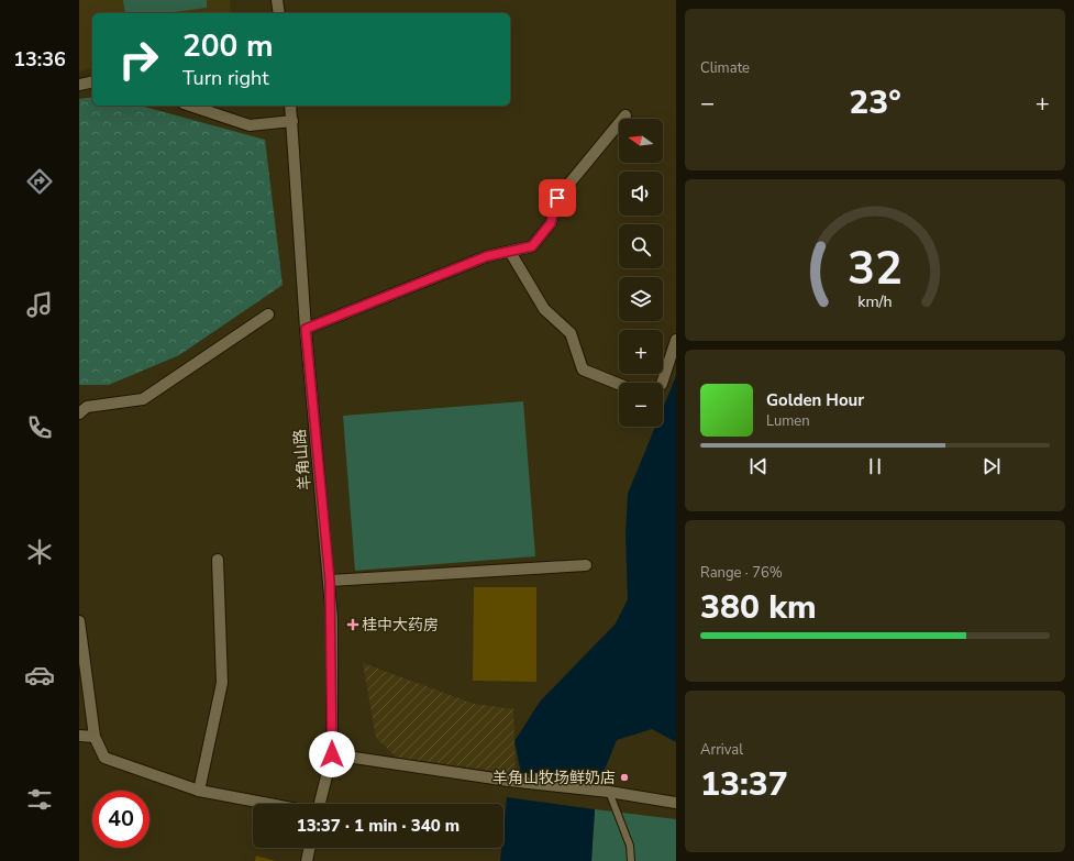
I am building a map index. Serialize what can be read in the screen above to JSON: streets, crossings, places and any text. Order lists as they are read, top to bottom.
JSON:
{
  "streets": {
    "street": ["羊角山路"]
  },
  "places": {
    "health": ["桂中大药房"],
    "other": ["羊角山牧场鲜奶店"]
  },
  "north": "left",
  "page": {
    "tabs": "13:36",
    "tile": [
      "Climate",
      ["Range · 76%", "380 km"],
      ["Arrival", "13:37"]
    ],
    "turn": ["200 m", "Turn right"],
    "heat": ["−", "23°", "+"],
    "map_buttons": ["+", "−"],
    "song": ["Golden Hour", "Lumen"],
    "limit": "40",
    "trip": "13:37 · 1 min · 340 m",
    "gauge": ["32", "km/h"]
  }
}
